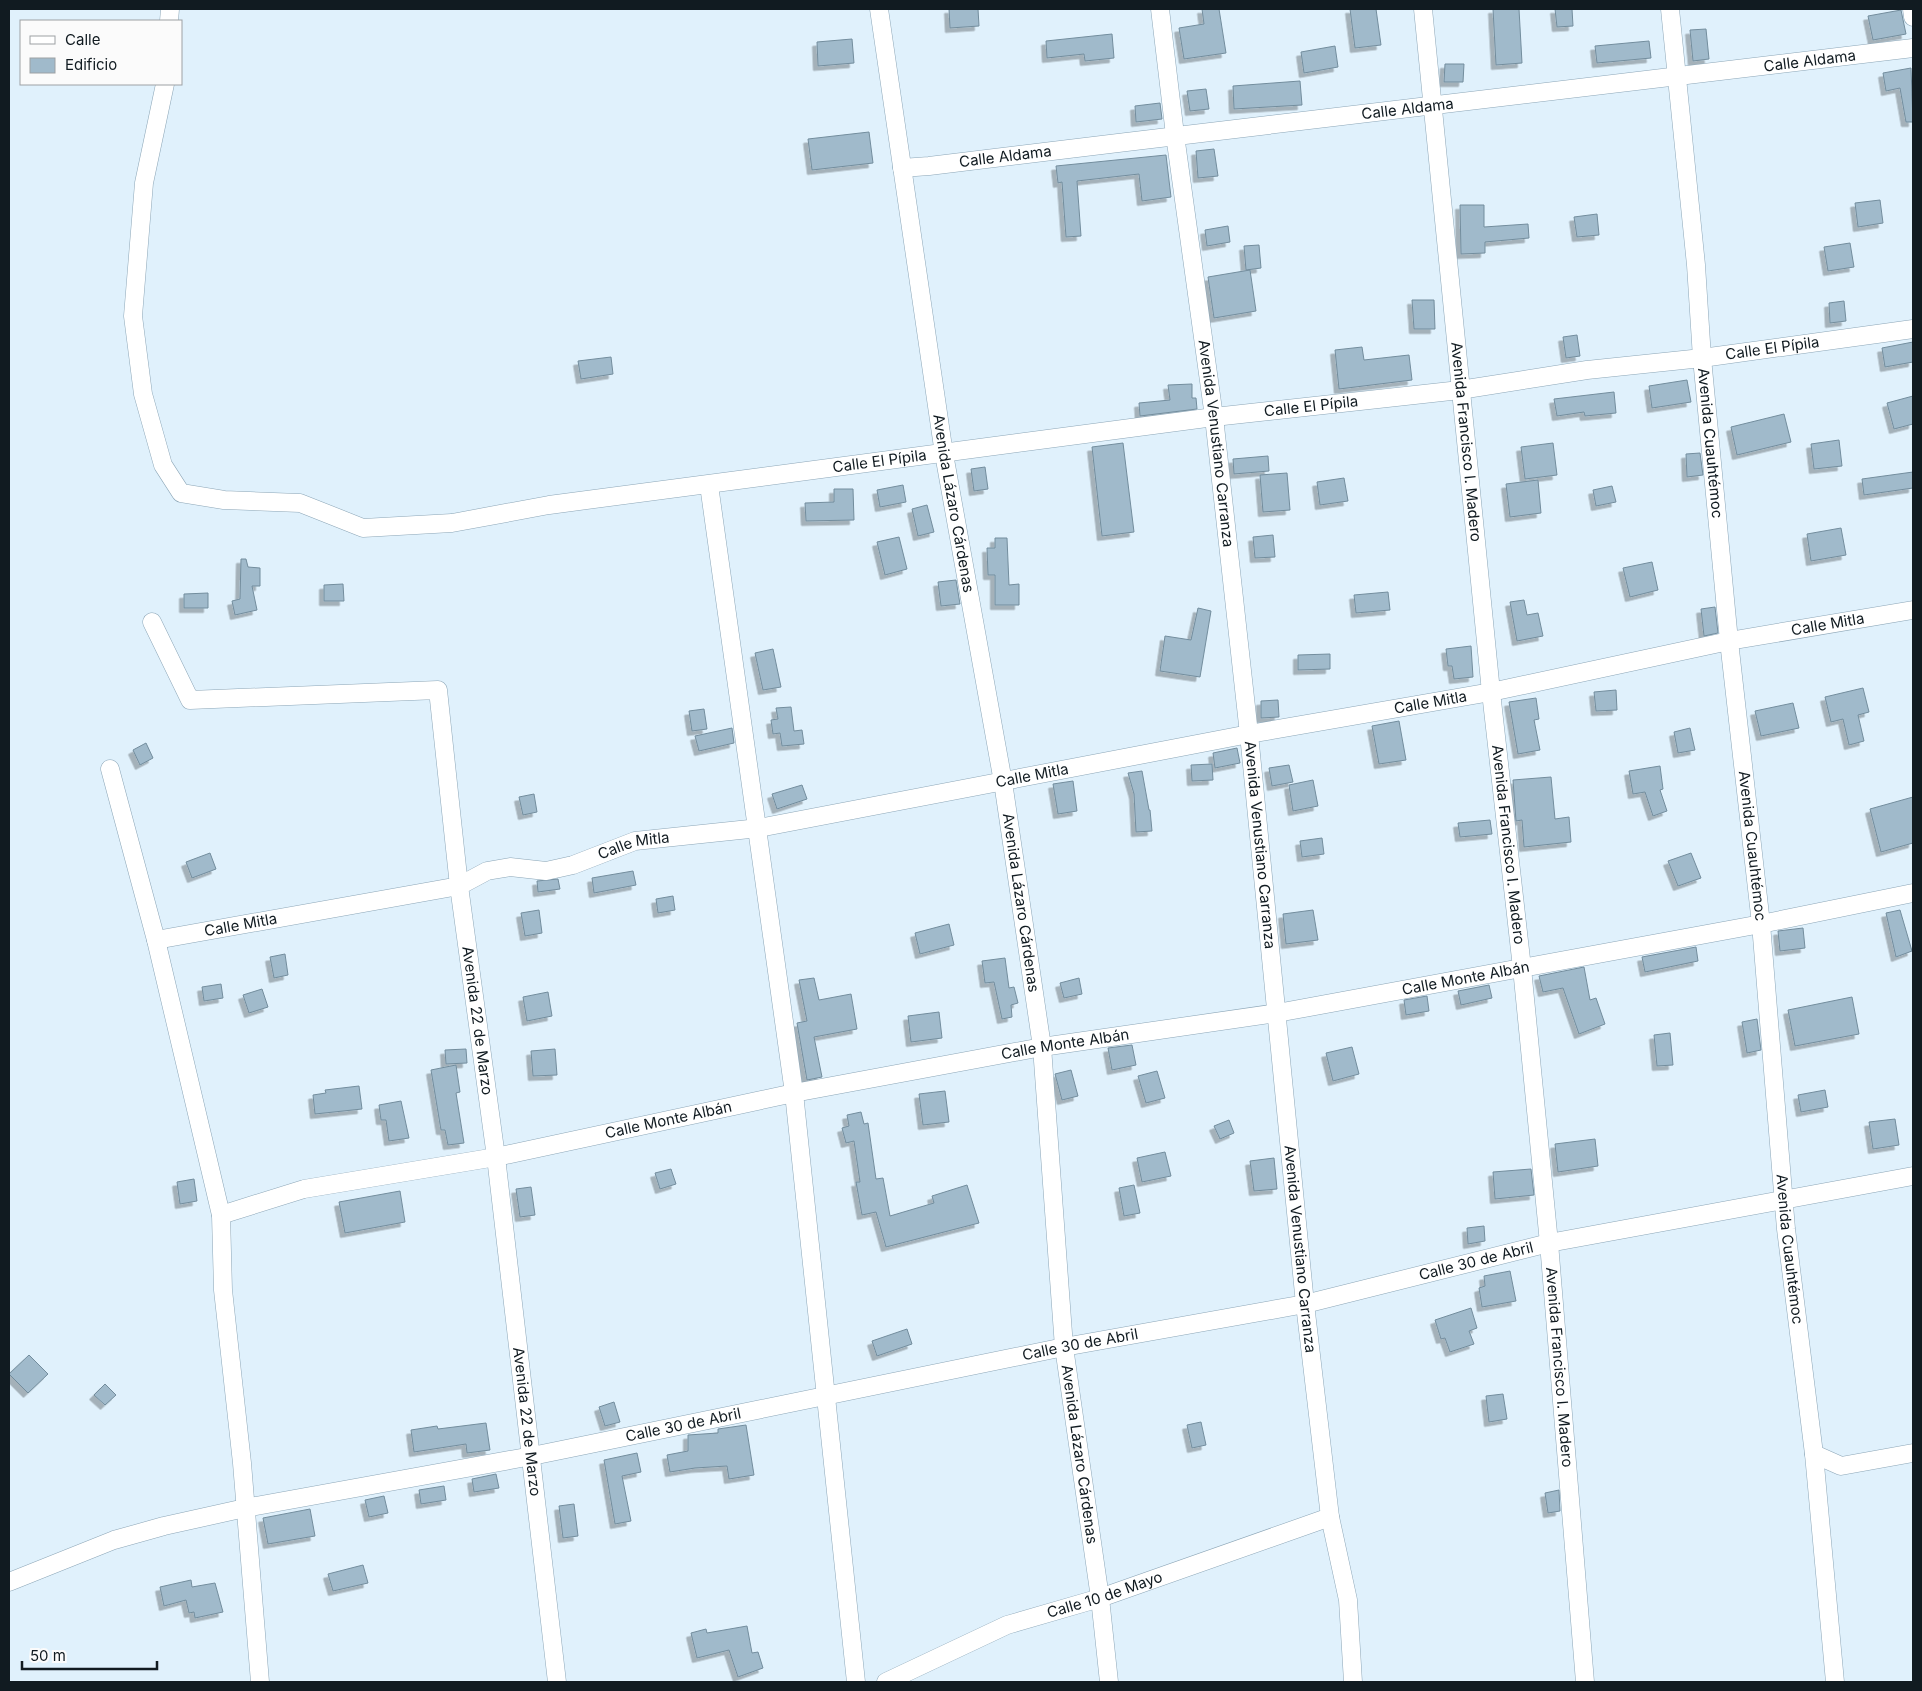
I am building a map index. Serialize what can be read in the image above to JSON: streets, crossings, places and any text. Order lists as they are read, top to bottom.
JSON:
{
  "streets": {
    "street": [
      "Calle Aldama",
      "Calle El Pípila",
      "Avenida Francisco I. Madero",
      "Avenida Venustiano Carranza",
      "Avenida Cuauhtémoc",
      "Avenida Lázaro Cárdenas",
      "Calle Mitla",
      "Calle Monte Albán",
      "Avenida 22 de Marzo",
      "Calle 30 de Abril",
      "Calle 10 de Mayo"
    ]
  },
  "crossings": [
    ["Calle Aldama", "Avenida Francisco I. Madero"],
    ["Calle Aldama", "Avenida Venustiano Carranza"],
    ["Calle Aldama", "Avenida Cuauhtémoc"],
    ["Calle Aldama", "Avenida Lázaro Cárdenas"],
    ["Calle El Pípila", "Avenida Francisco I. Madero"],
    ["Calle El Pípila", "Avenida Venustiano Carranza"],
    ["Calle El Pípila", "Avenida Cuauhtémoc"],
    ["Calle El Pípila", "Avenida Lázaro Cárdenas"],
    ["Avenida Francisco I. Madero", "Calle Mitla"],
    ["Avenida Francisco I. Madero", "Calle Monte Albán"],
    ["Avenida Francisco I. Madero", "Calle 30 de Abril"],
    ["Avenida Venustiano Carranza", "Calle Mitla"],
    ["Avenida Venustiano Carranza", "Calle Monte Albán"],
    ["Avenida Venustiano Carranza", "Calle 30 de Abril"],
    ["Avenida Venustiano Carranza", "Calle 10 de Mayo"],
    ["Avenida Cuauhtémoc", "Calle Mitla"],
    ["Avenida Cuauhtémoc", "Calle Monte Albán"],
    ["Avenida Cuauhtémoc", "Calle 30 de Abril"],
    ["Avenida Lázaro Cárdenas", "Calle Mitla"],
    ["Avenida Lázaro Cárdenas", "Calle Monte Albán"],
    ["Avenida Lázaro Cárdenas", "Calle 30 de Abril"],
    ["Avenida Lázaro Cárdenas", "Calle 10 de Mayo"],
    ["Calle Mitla", "Avenida 22 de Marzo"],
    ["Calle Monte Albán", "Avenida 22 de Marzo"],
    ["Avenida 22 de Marzo", "Calle 30 de Abril"]
  ],
  "legend": ["Calle", "Edificio"],
  "scale_bar": "50 m"
}
